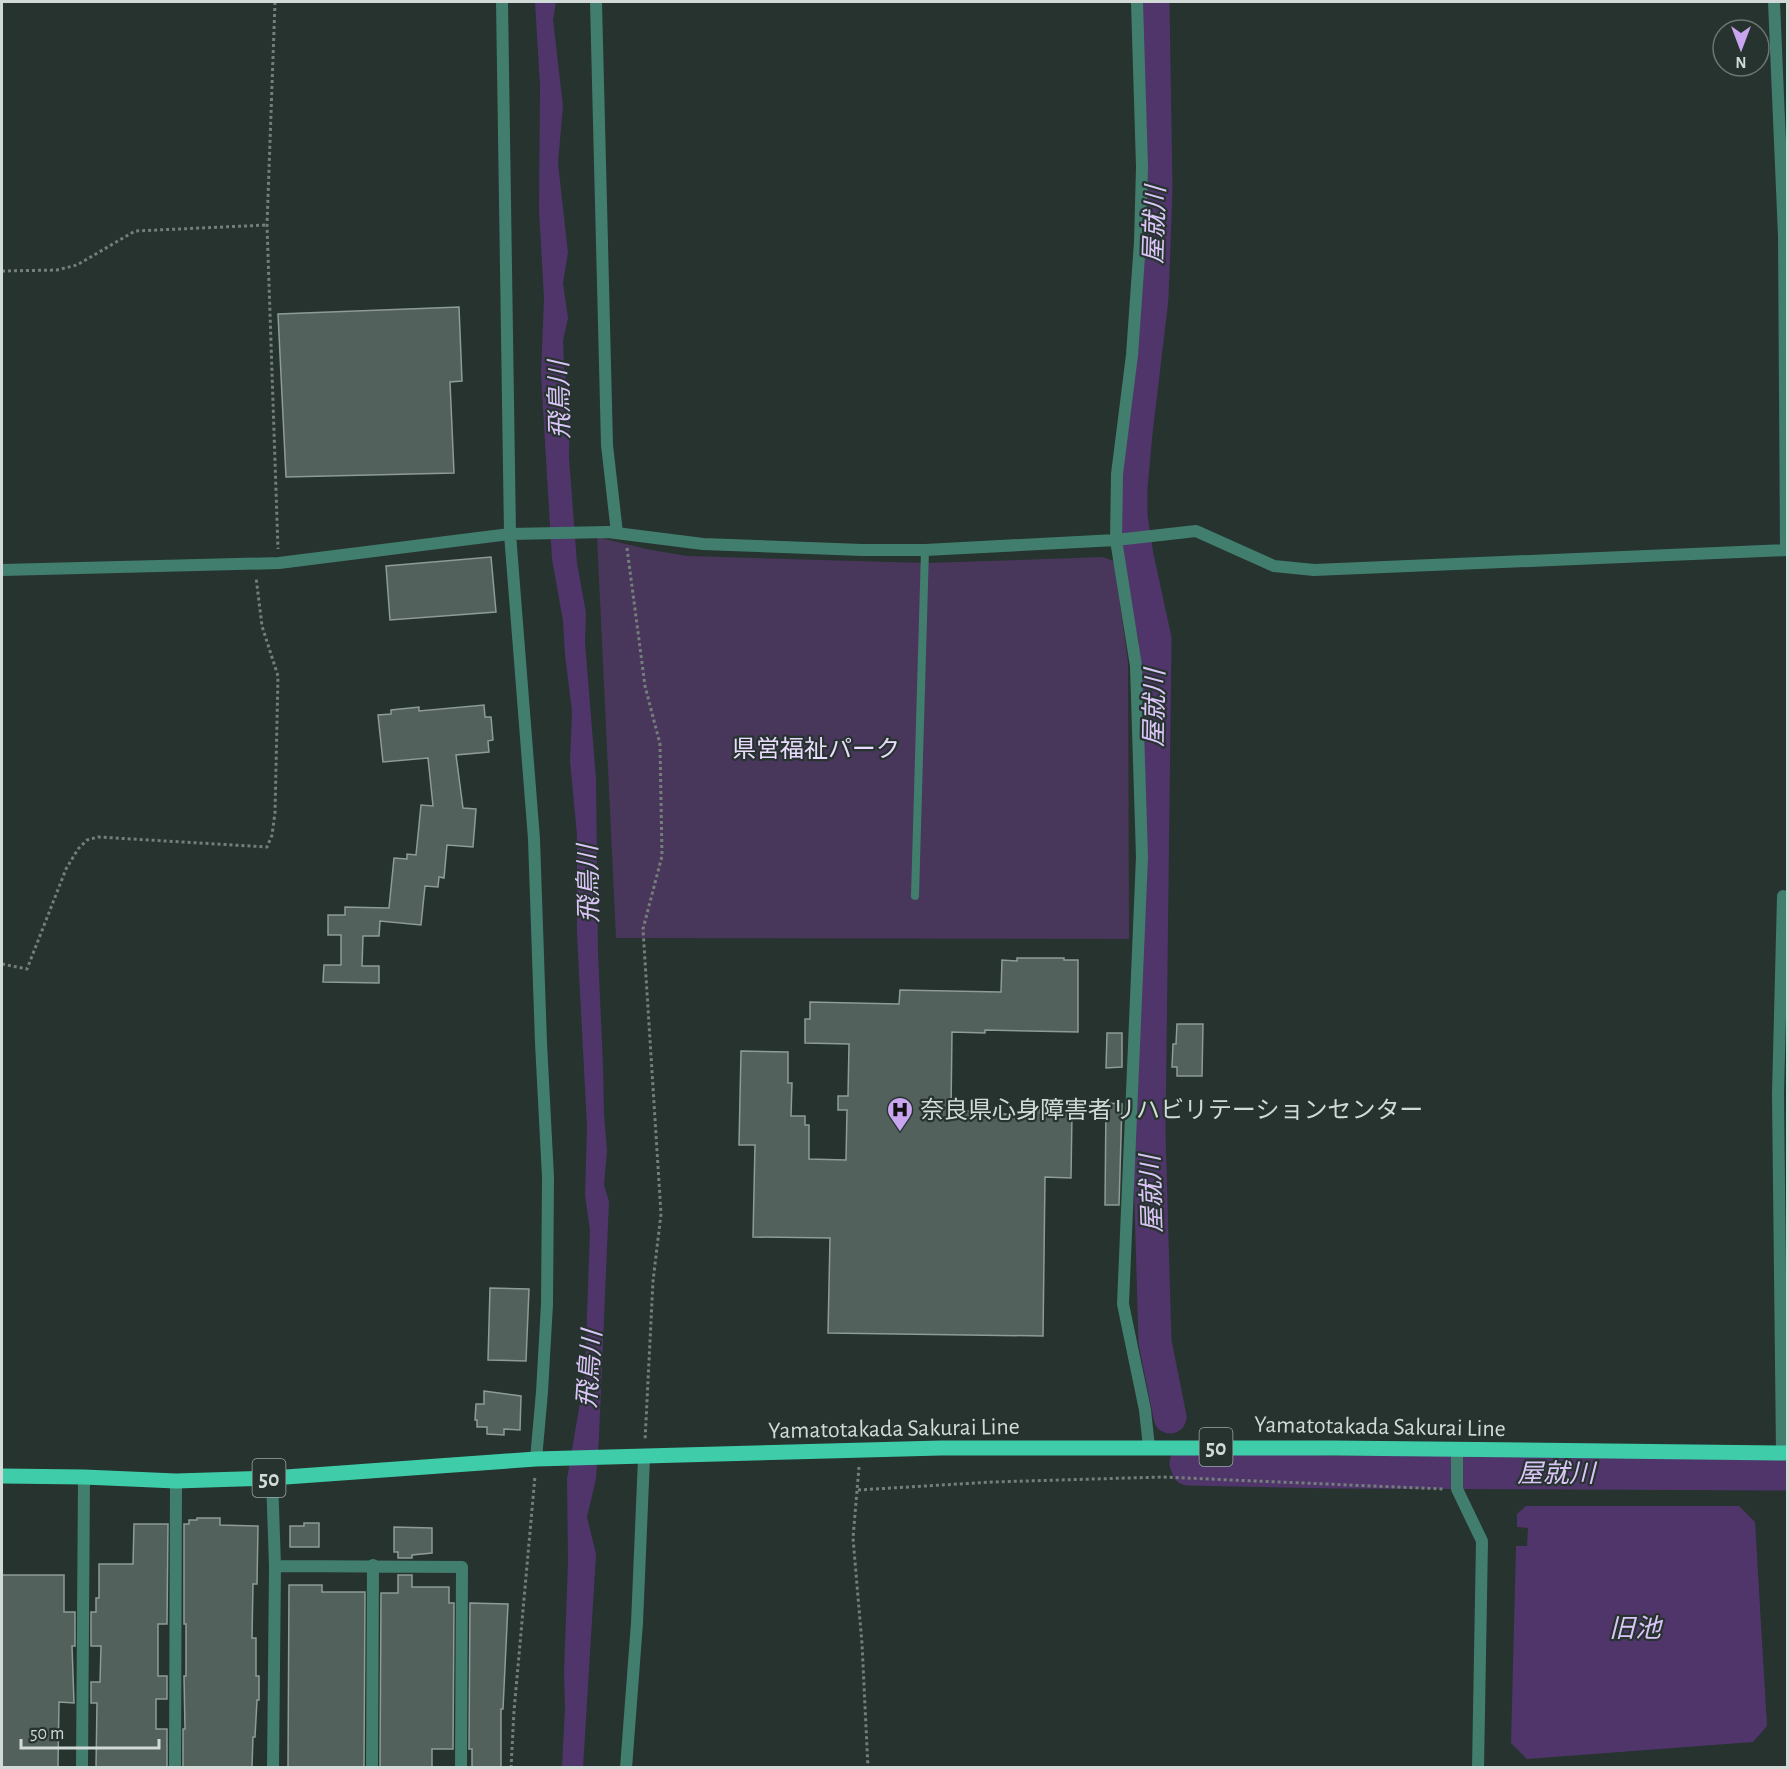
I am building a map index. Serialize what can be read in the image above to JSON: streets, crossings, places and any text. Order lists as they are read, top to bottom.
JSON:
{
  "streets": {
    "main road": ["Yamatotakada Sakurai Line", "50"]
  },
  "water": ["屋就川", "飛鳥川", "旧池"],
  "parks": ["県営福祉パーク"],
  "places": {
    "hospital": ["奈良県心身障害者リハビリテーションセンター"]
  },
  "scale_bar": "50 m",
  "north": "bottom"
}
